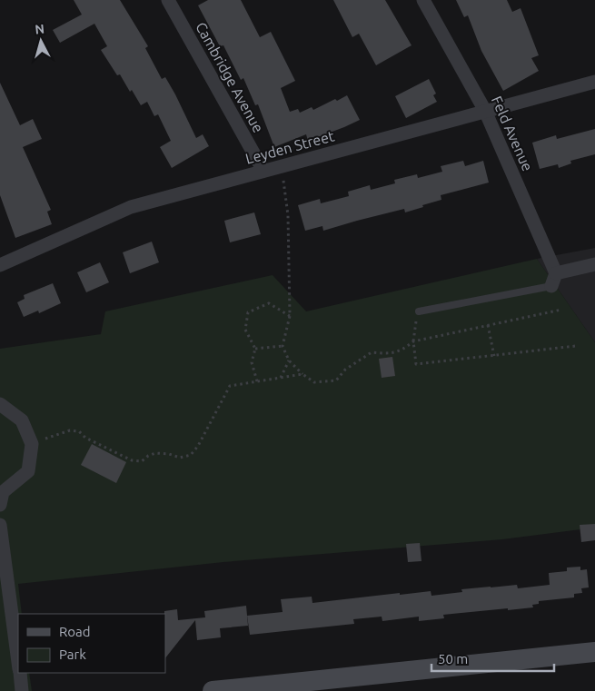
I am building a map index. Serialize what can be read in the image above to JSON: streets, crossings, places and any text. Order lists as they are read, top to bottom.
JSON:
{
  "streets": {
    "street": ["Cambridge Avenue", "Feld Avenue", "Leyden Street"]
  },
  "crossings": [
    ["Cambridge Avenue", "Leyden Street"],
    ["Feld Avenue", "Leyden Street"]
  ],
  "legend": ["Road", "Park"],
  "scale_bar": "50 m",
  "north": "top"
}
